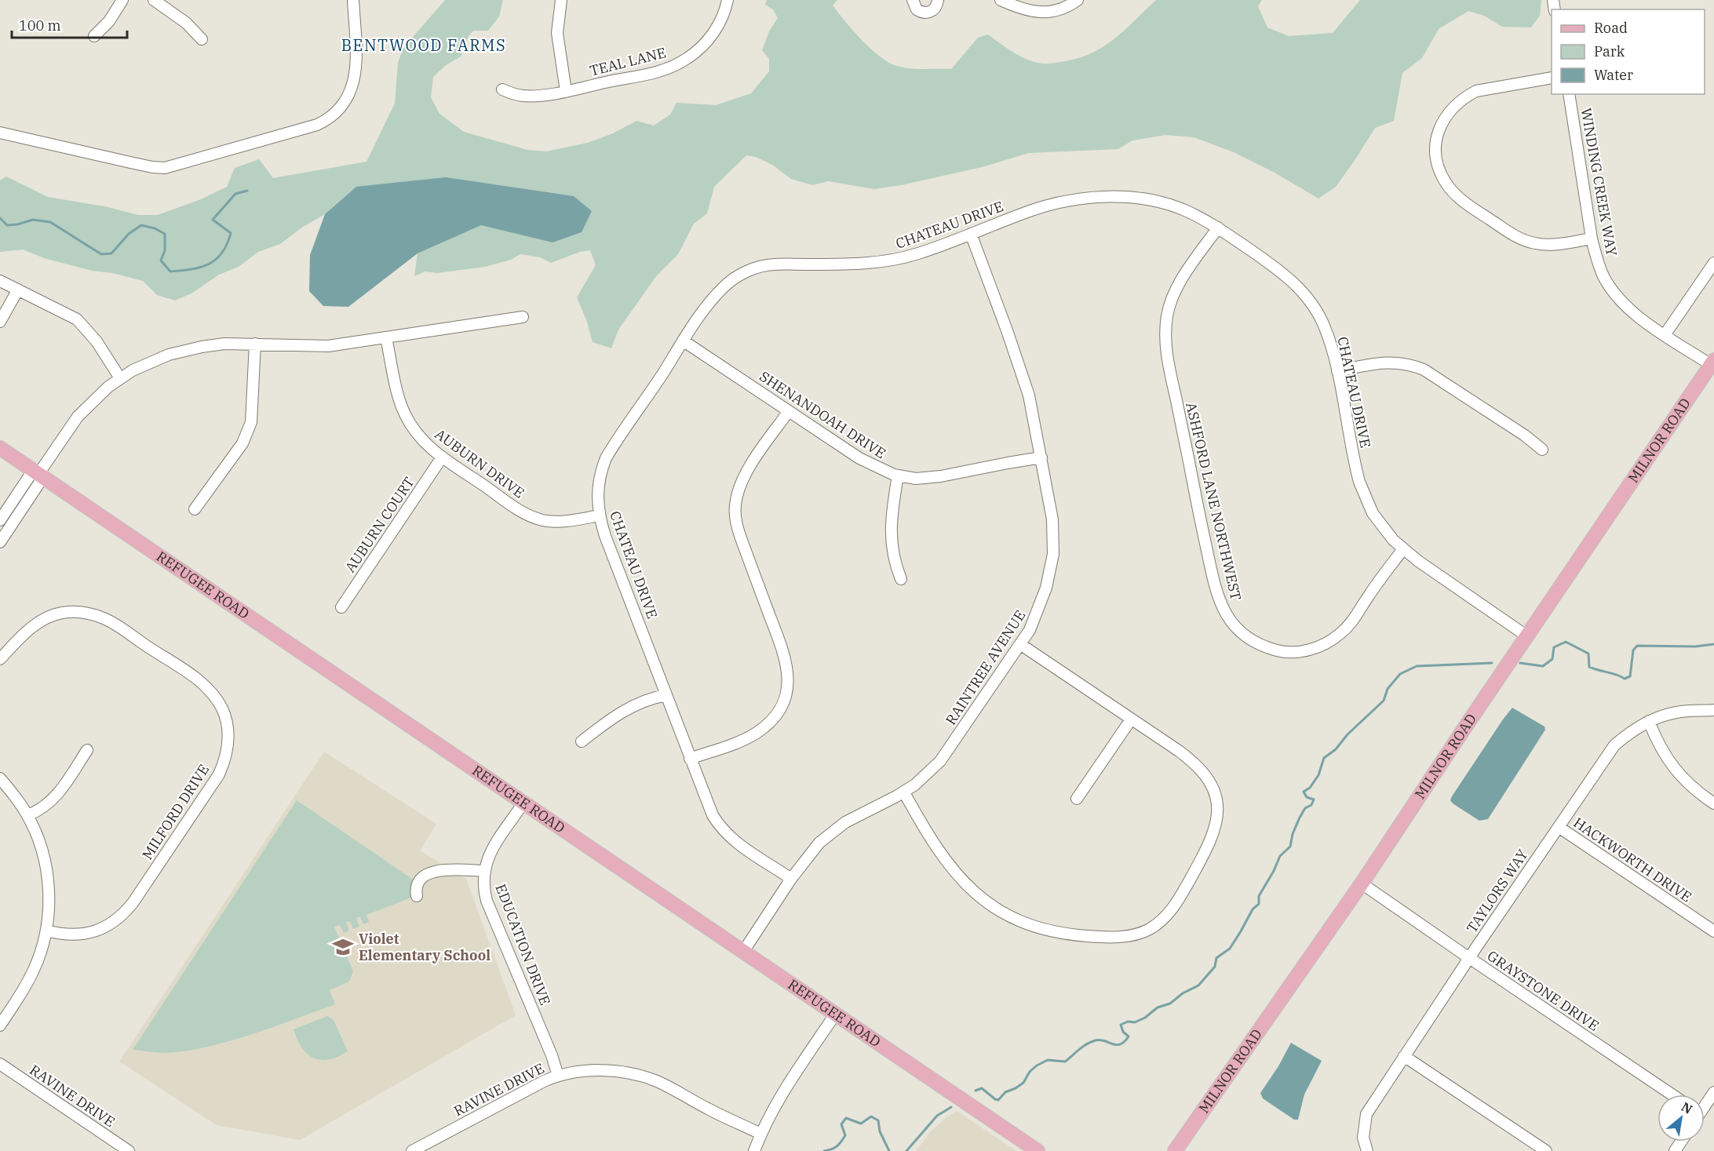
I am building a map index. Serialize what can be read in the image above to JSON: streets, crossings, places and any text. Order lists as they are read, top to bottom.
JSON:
{
  "streets": {
    "main road": ["MILNOR ROAD", "REFUGEE ROAD"],
    "street": [
      "TEAL LANE",
      "WINDING CREEK WAY",
      "CHATEAU DRIVE",
      "SHENANDOAH DRIVE",
      "AUBURN DRIVE",
      "ASHFORD LANE NORTHWEST",
      "AUBURN COURT",
      "RAINTREE AVENUE",
      "MILFORD DRIVE",
      "HACKWORTH DRIVE",
      "TAYLORS WAY",
      "EDUCATION DRIVE",
      "GRAYSTONE DRIVE",
      "RAVINE DRIVE"
    ]
  },
  "crossings": [
    ["WINDING CREEK WAY", "MILNOR ROAD"],
    ["CHATEAU DRIVE", "SHENANDOAH DRIVE"],
    ["CHATEAU DRIVE", "MILNOR ROAD"],
    ["CHATEAU DRIVE", "AUBURN DRIVE"],
    ["CHATEAU DRIVE", "ASHFORD LANE NORTHWEST"],
    ["CHATEAU DRIVE", "RAINTREE AVENUE"],
    ["SHENANDOAH DRIVE", "RAINTREE AVENUE"],
    ["MILNOR ROAD", "GRAYSTONE DRIVE"],
    ["AUBURN DRIVE", "AUBURN COURT"],
    ["REFUGEE ROAD", "RAINTREE AVENUE"],
    ["REFUGEE ROAD", "EDUCATION DRIVE"],
    ["HACKWORTH DRIVE", "TAYLORS WAY"],
    ["TAYLORS WAY", "GRAYSTONE DRIVE"],
    ["EDUCATION DRIVE", "RAVINE DRIVE"]
  ],
  "districts": ["BENTWOOD FARMS"],
  "places": {
    "school or university": ["Violet Elementary School"]
  },
  "legend": ["Road", "Park", "Water"],
  "scale_bar": "100 m",
  "north": "top right"
}
